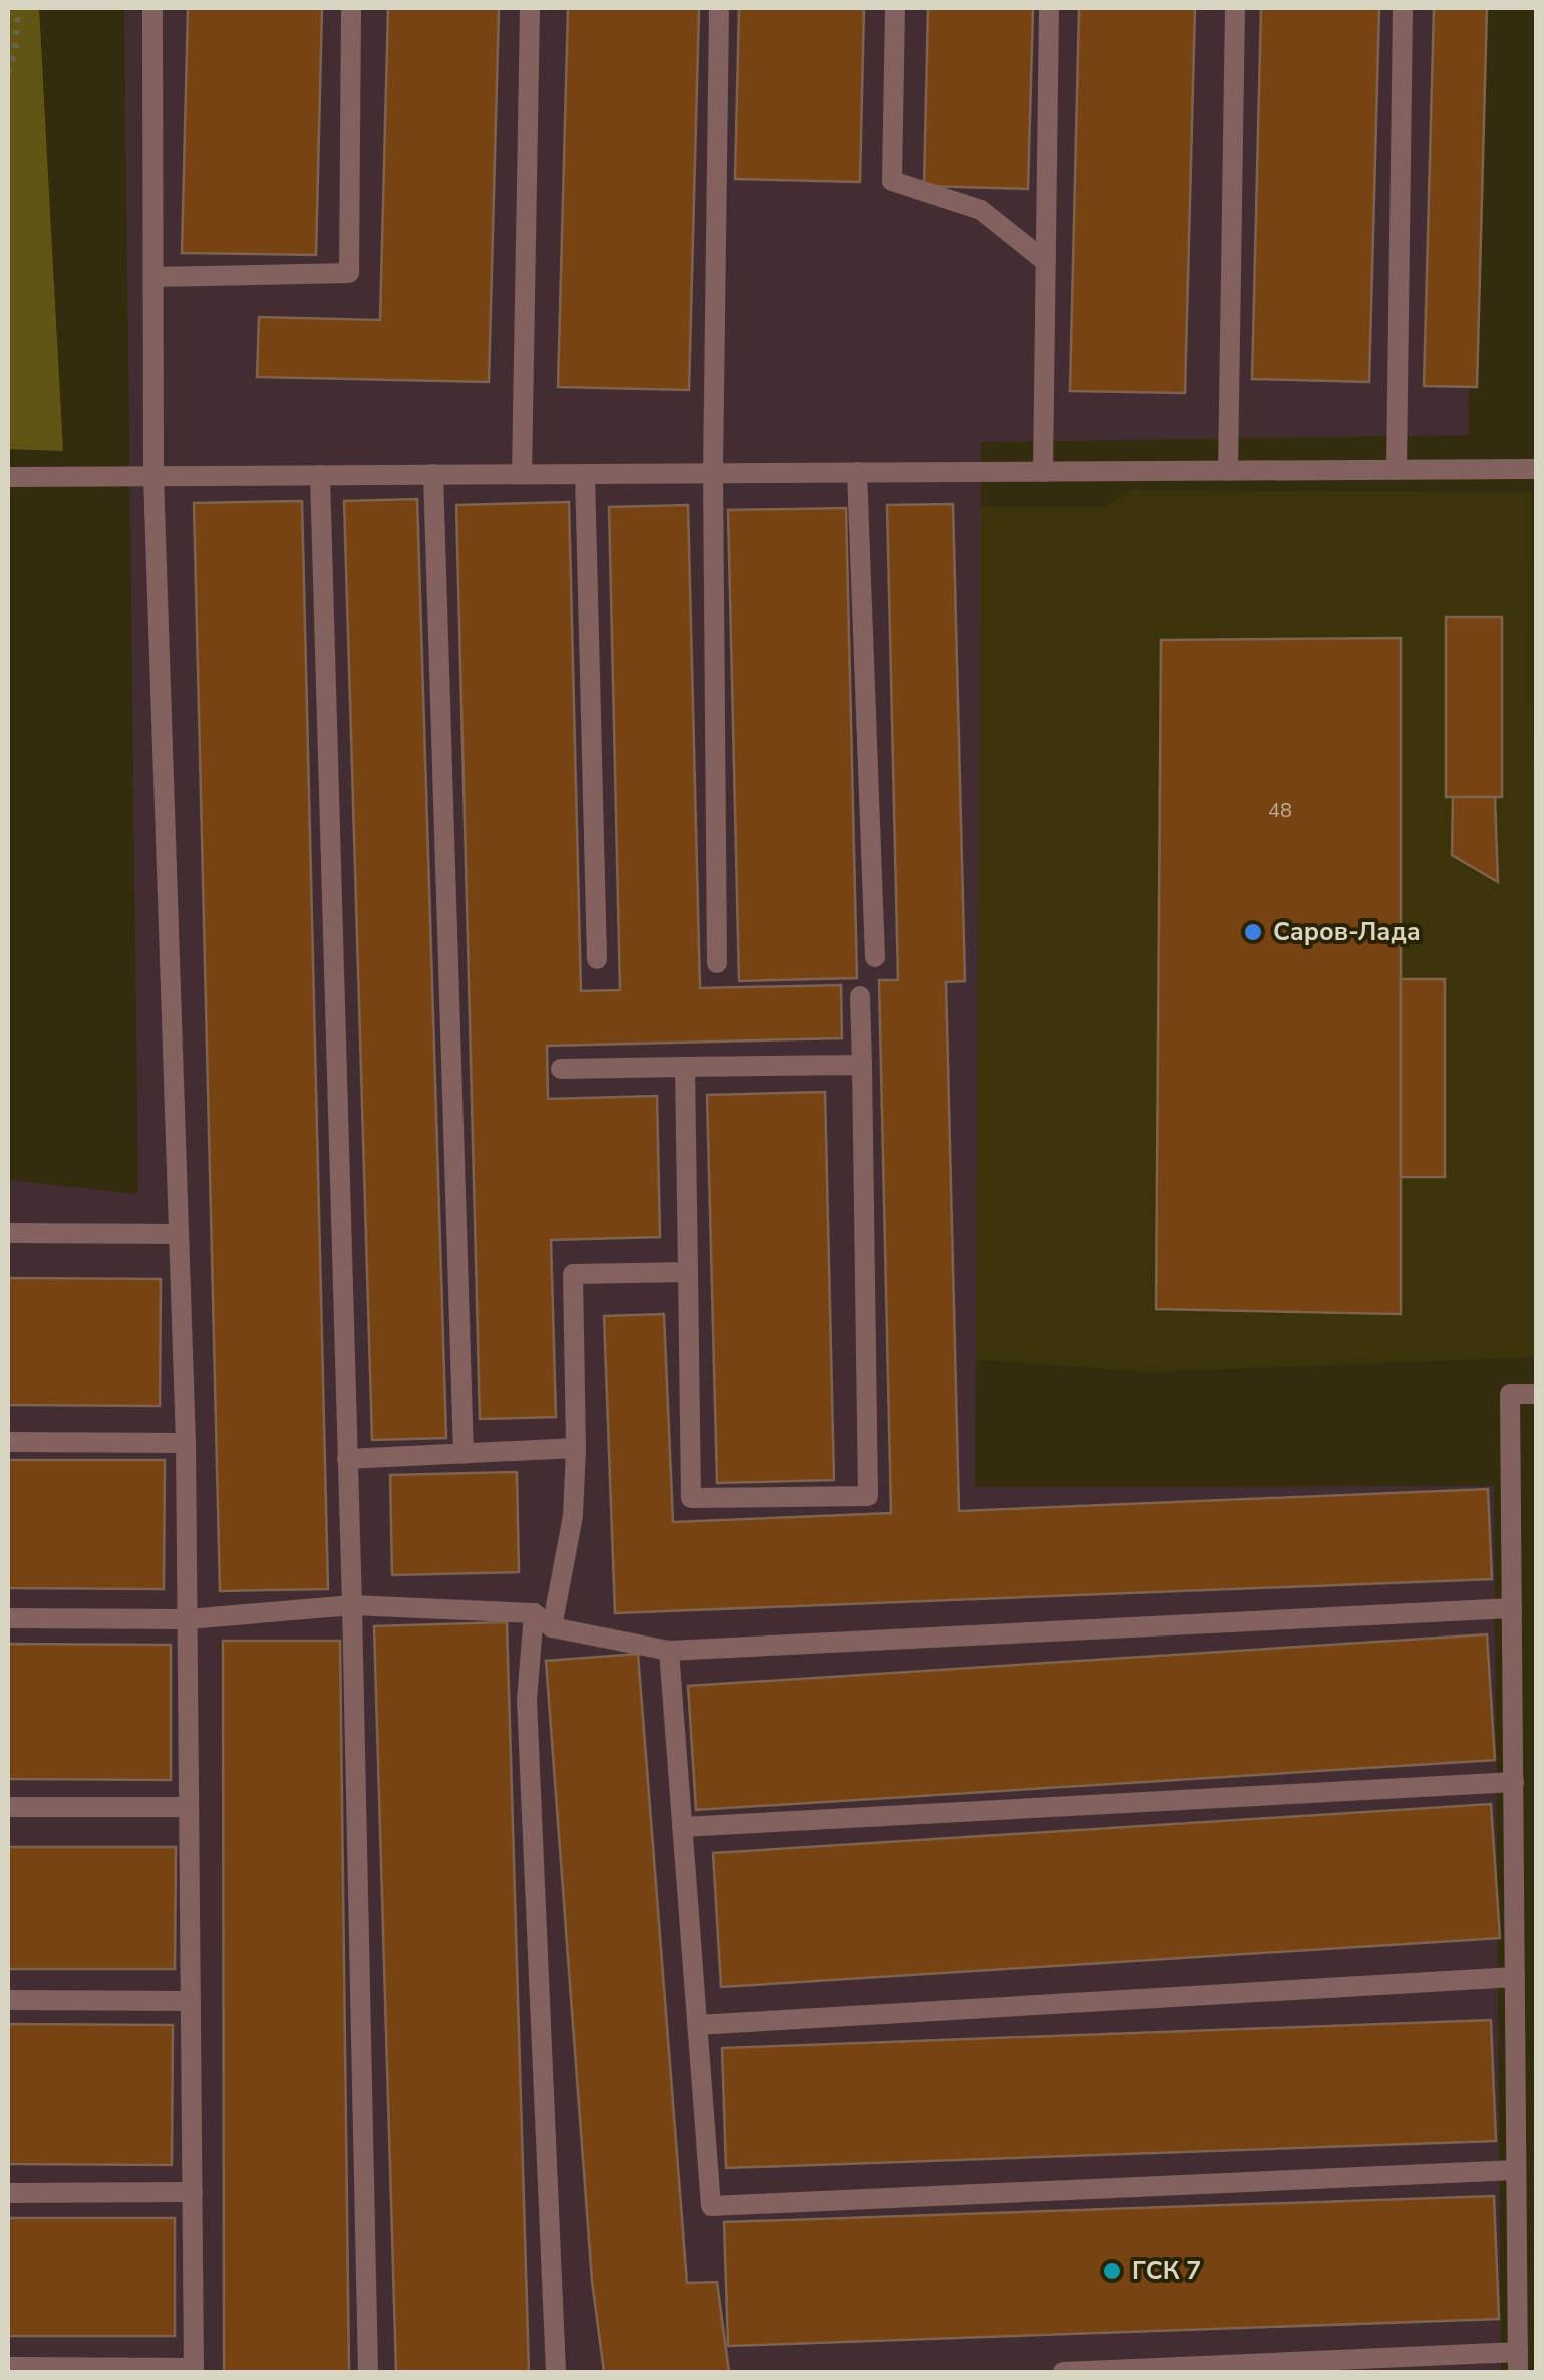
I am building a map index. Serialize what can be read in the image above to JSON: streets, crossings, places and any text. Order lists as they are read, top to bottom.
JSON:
{
  "places": ["Саров-Лада", "ГСК 7"],
  "house_numbers": ["48"]
}
